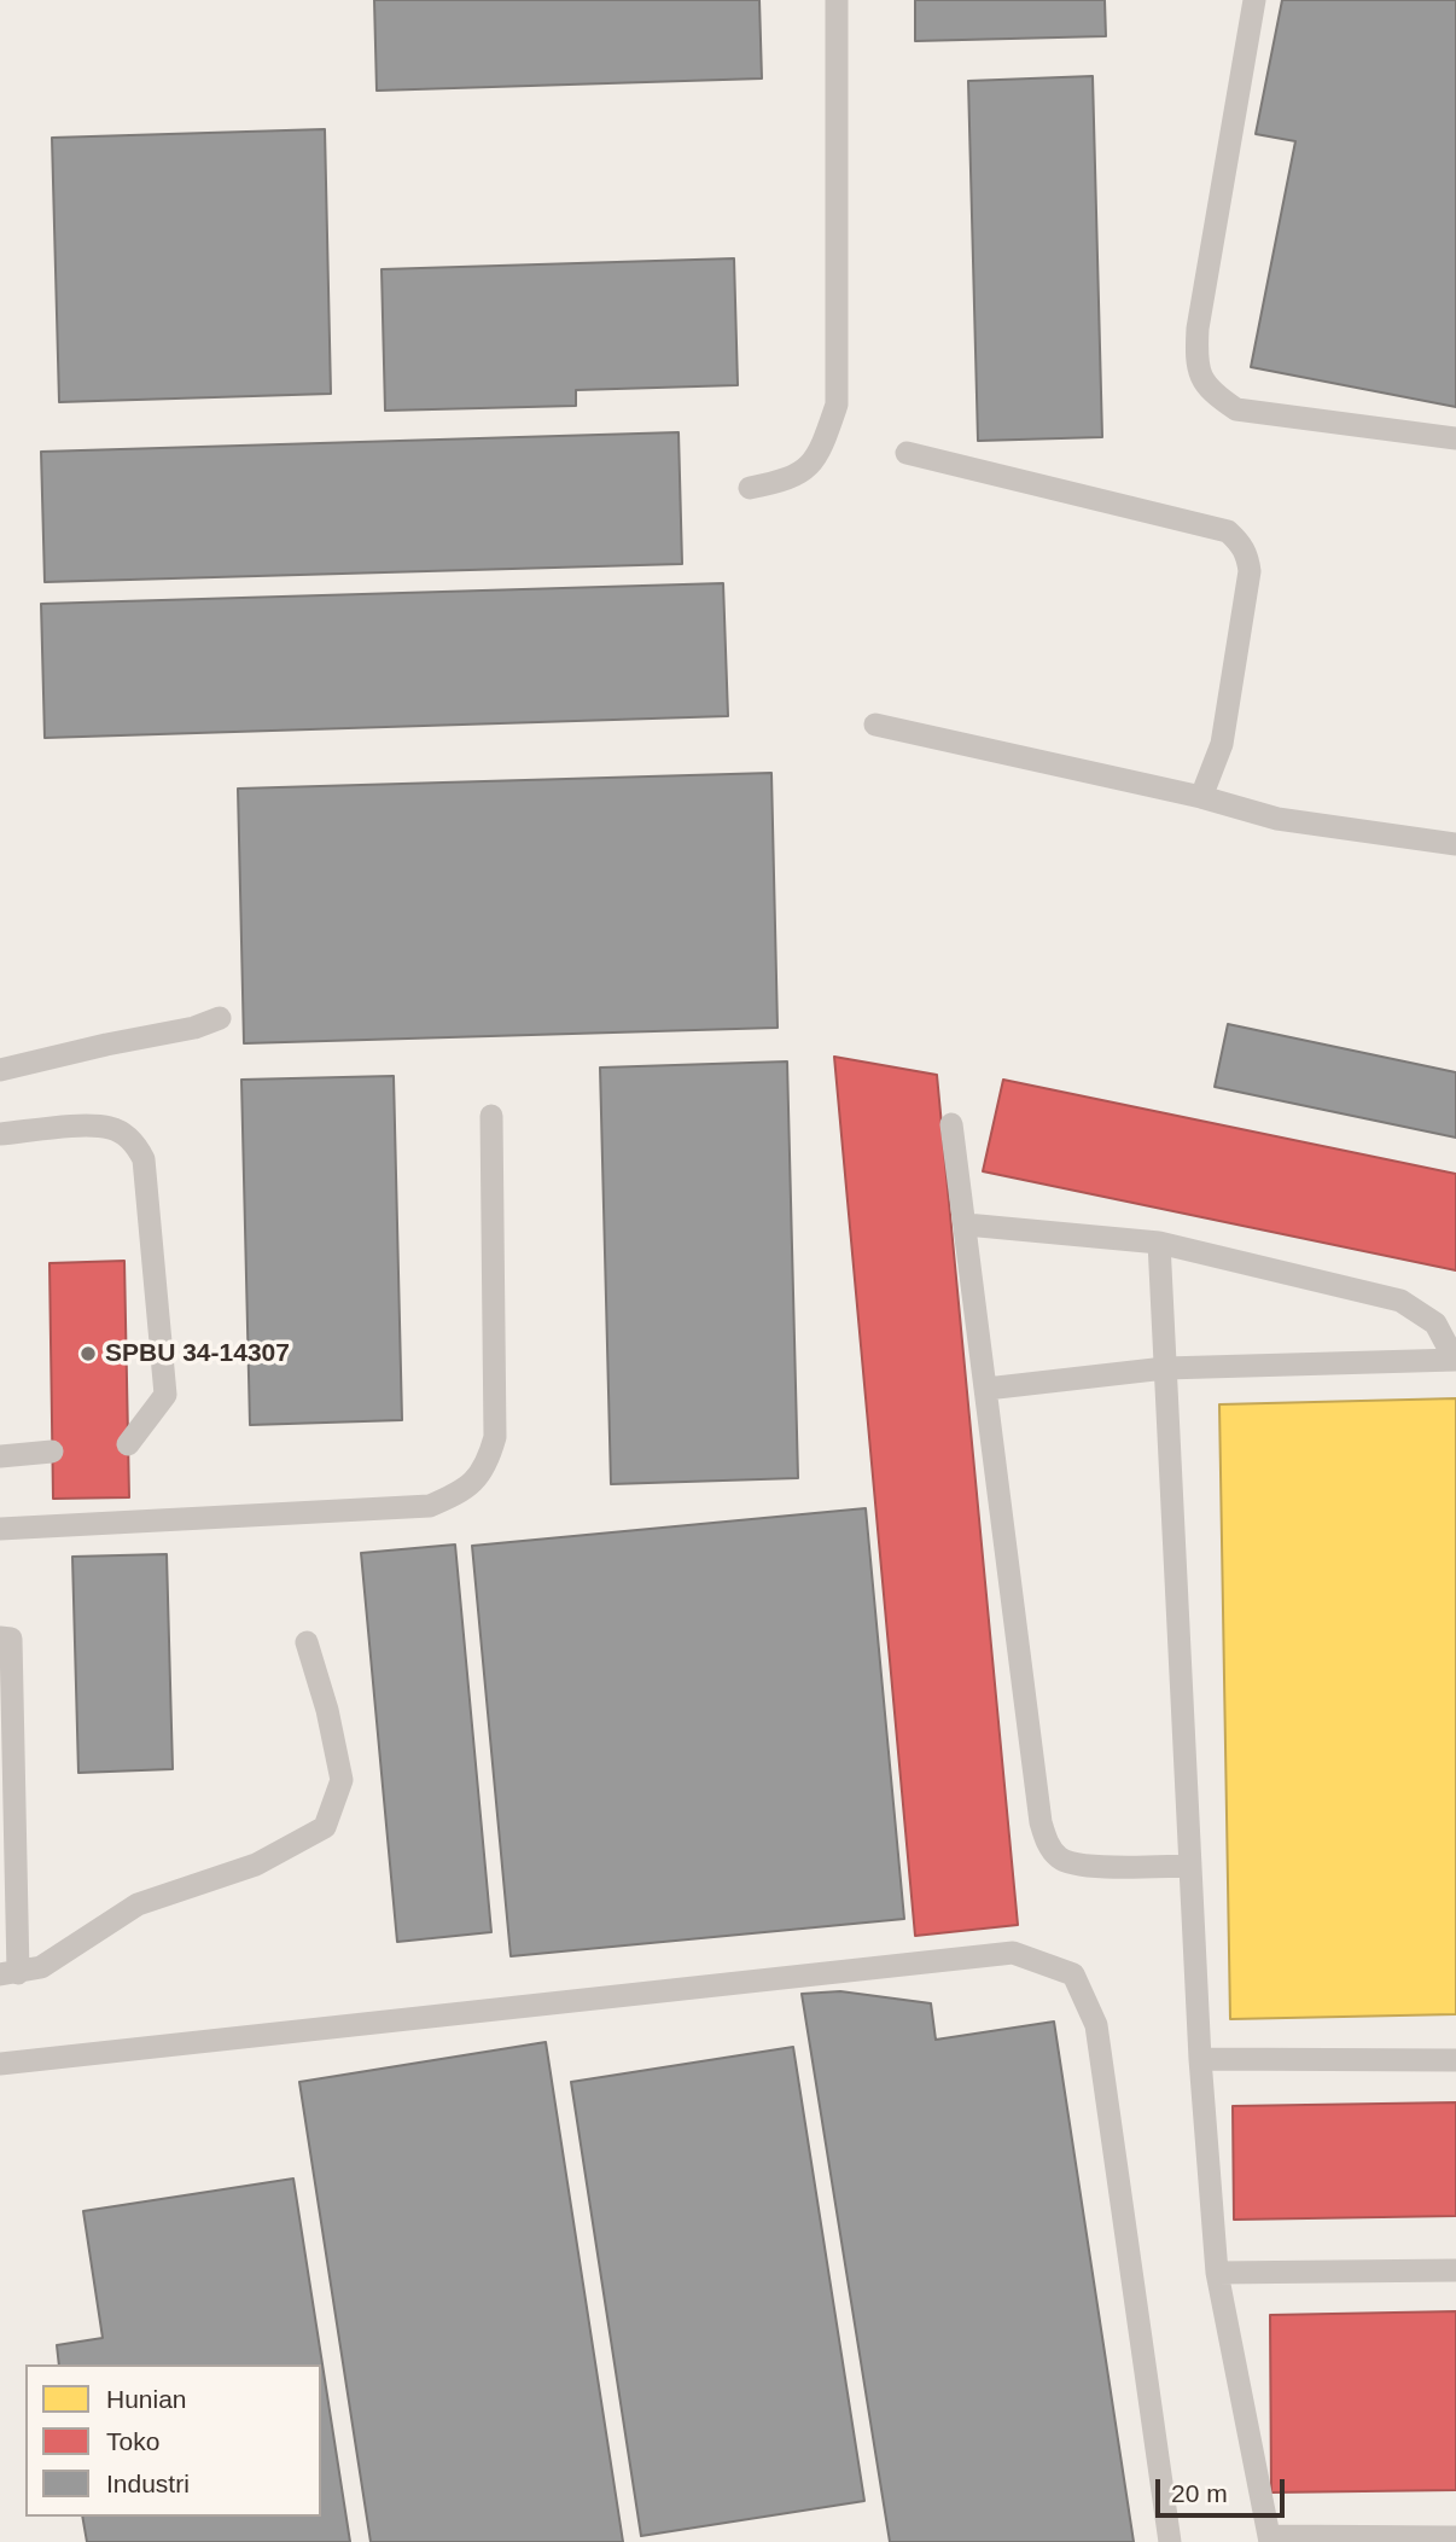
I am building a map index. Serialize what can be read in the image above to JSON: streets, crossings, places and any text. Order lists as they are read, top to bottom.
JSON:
{
  "places": ["SPBU 34-14307"],
  "legend": ["Hunian", "Toko", "Industri"],
  "scale_bar": "20 m"
}
